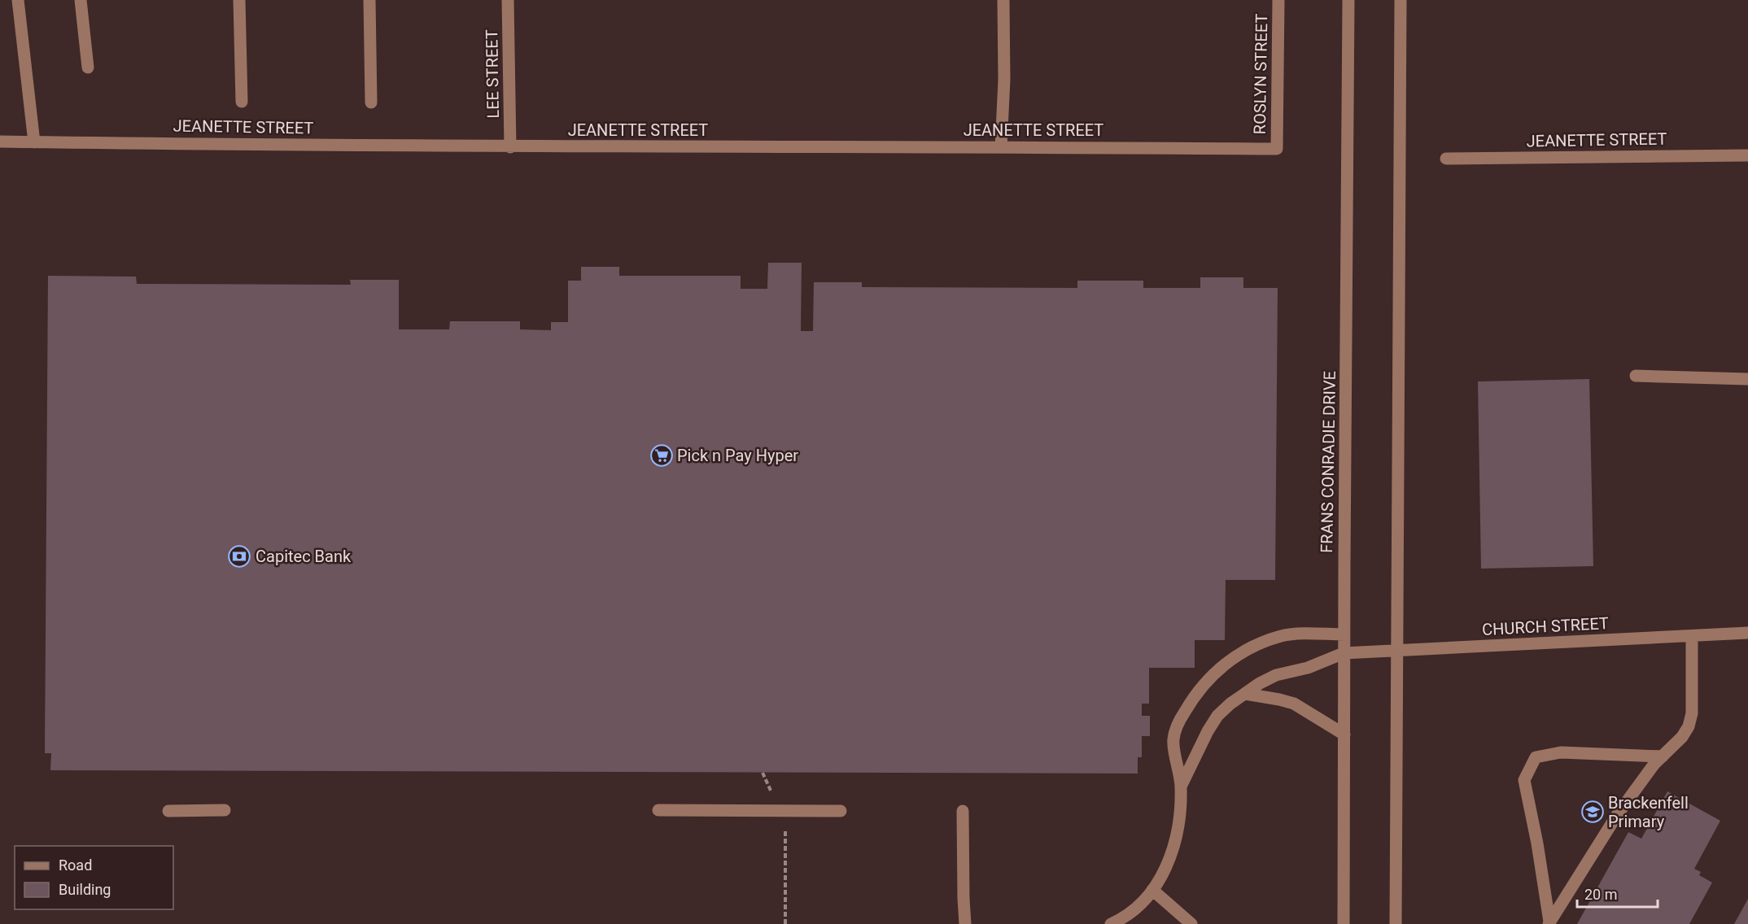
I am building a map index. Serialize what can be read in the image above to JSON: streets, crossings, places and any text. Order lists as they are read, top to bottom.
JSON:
{
  "streets": {
    "street": [
      "LEE STREET",
      "ROSLYN STREET",
      "JEANETTE STREET",
      "FRANS CONRADIE DRIVE",
      "CHURCH STREET"
    ]
  },
  "crossings": [
    ["LEE STREET", "JEANETTE STREET"],
    ["ROSLYN STREET", "JEANETTE STREET"],
    ["FRANS CONRADIE DRIVE", "CHURCH STREET"]
  ],
  "places": {
    "supermarket": ["Pick n Pay Hyper"],
    "bank": ["Capitec Bank"],
    "school or university": ["Brackenfell Primary"]
  },
  "legend": ["Road", "Building"],
  "scale_bar": "20 m"
}
